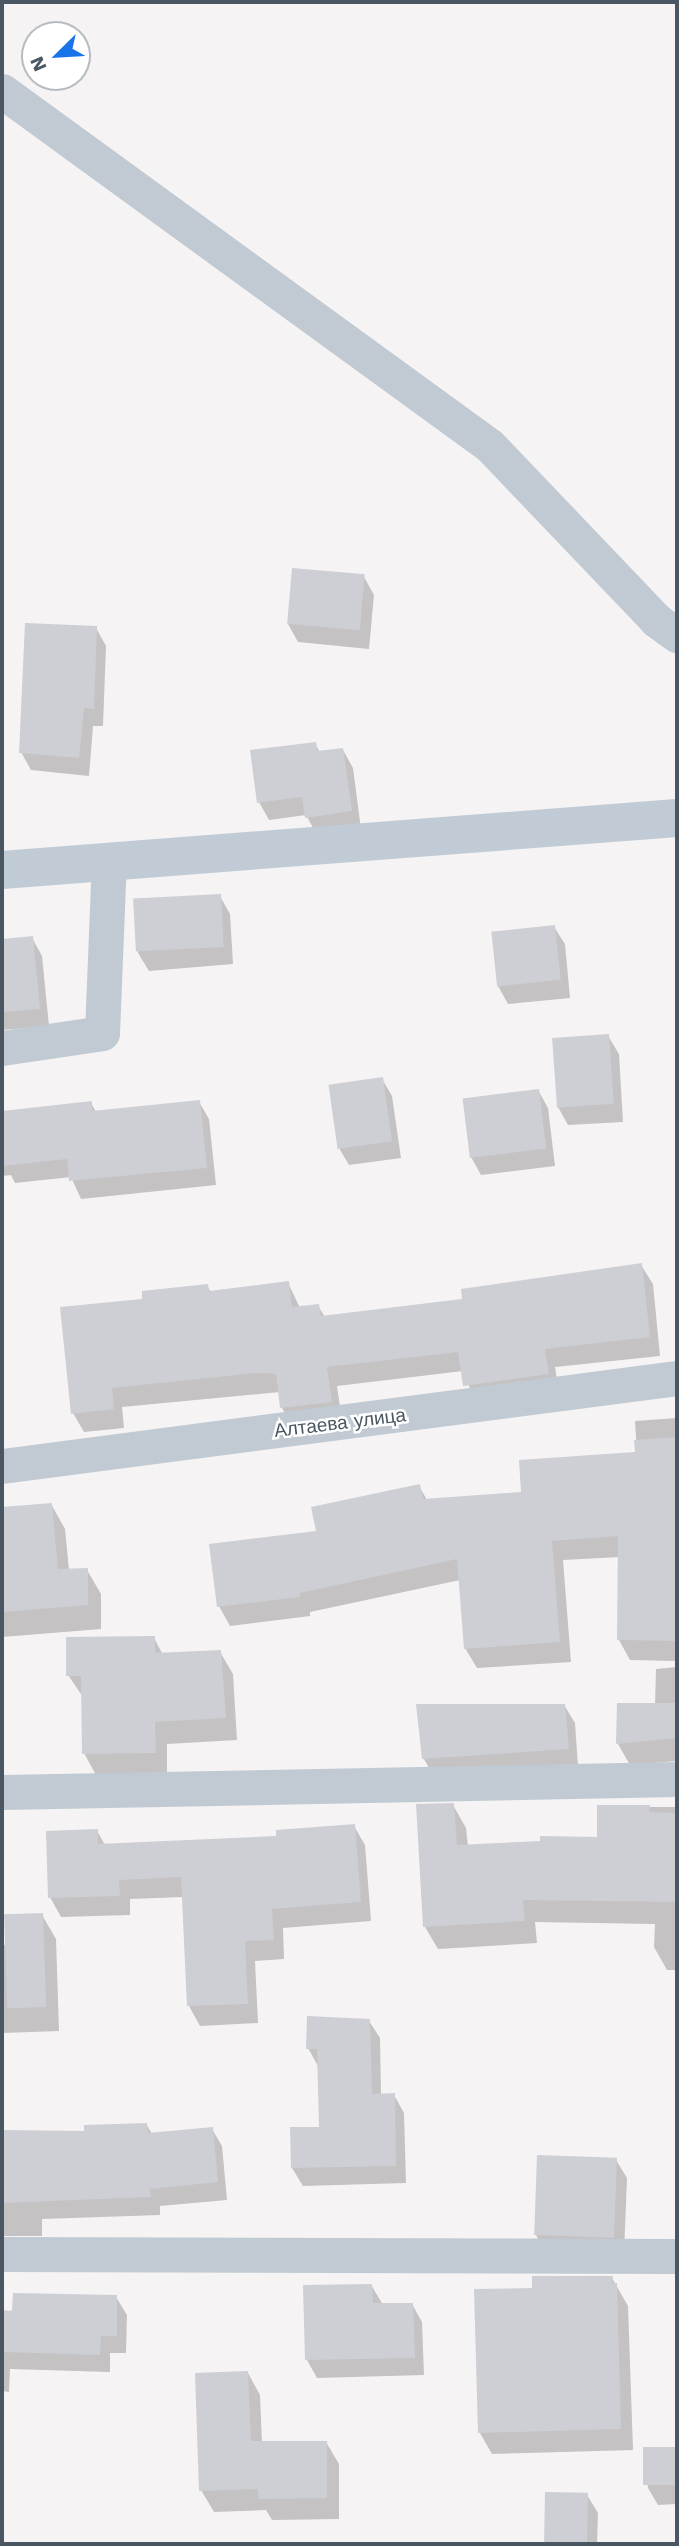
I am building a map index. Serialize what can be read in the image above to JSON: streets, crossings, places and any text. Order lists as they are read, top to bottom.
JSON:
{
  "streets": {
    "street": ["Алтаева улица"]
  },
  "north": "bottom left"
}
